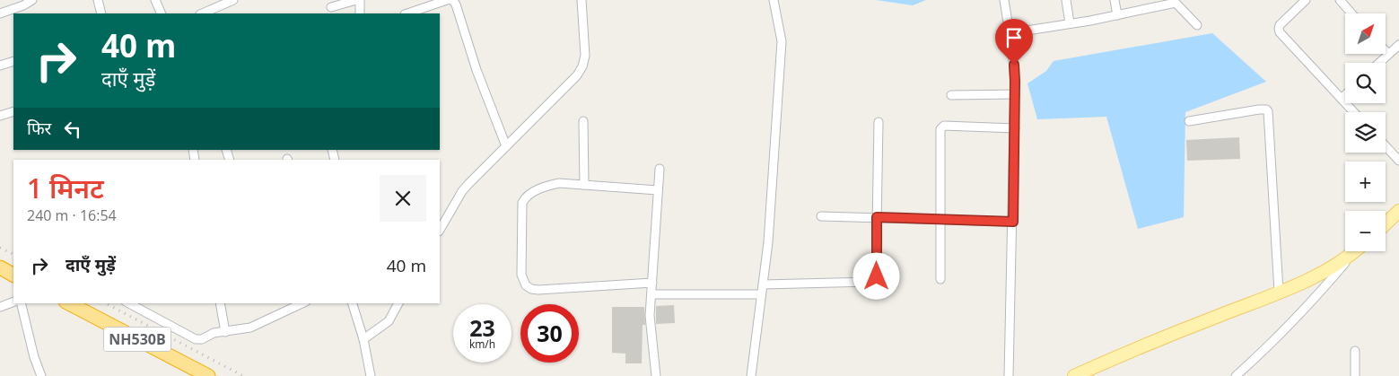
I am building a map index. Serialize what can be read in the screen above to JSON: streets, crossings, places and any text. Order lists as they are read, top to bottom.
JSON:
{
  "streets": {
    "highway": ["NH530B"]
  },
  "north": "top right",
  "page": {
    "map_buttons": ["+", "−"],
    "turn": ["40 m", "दाएँ मुड़ें"],
    "then": "फिर",
    "heading": ["1 मिनट", "240 m · 16:54"],
    "list": [
      {
        "name": "दाएँ मुड़ें",
        "value": "40 m"
      }
    ],
    "speed": "23 km/h",
    "limit": "30"
  }
}
